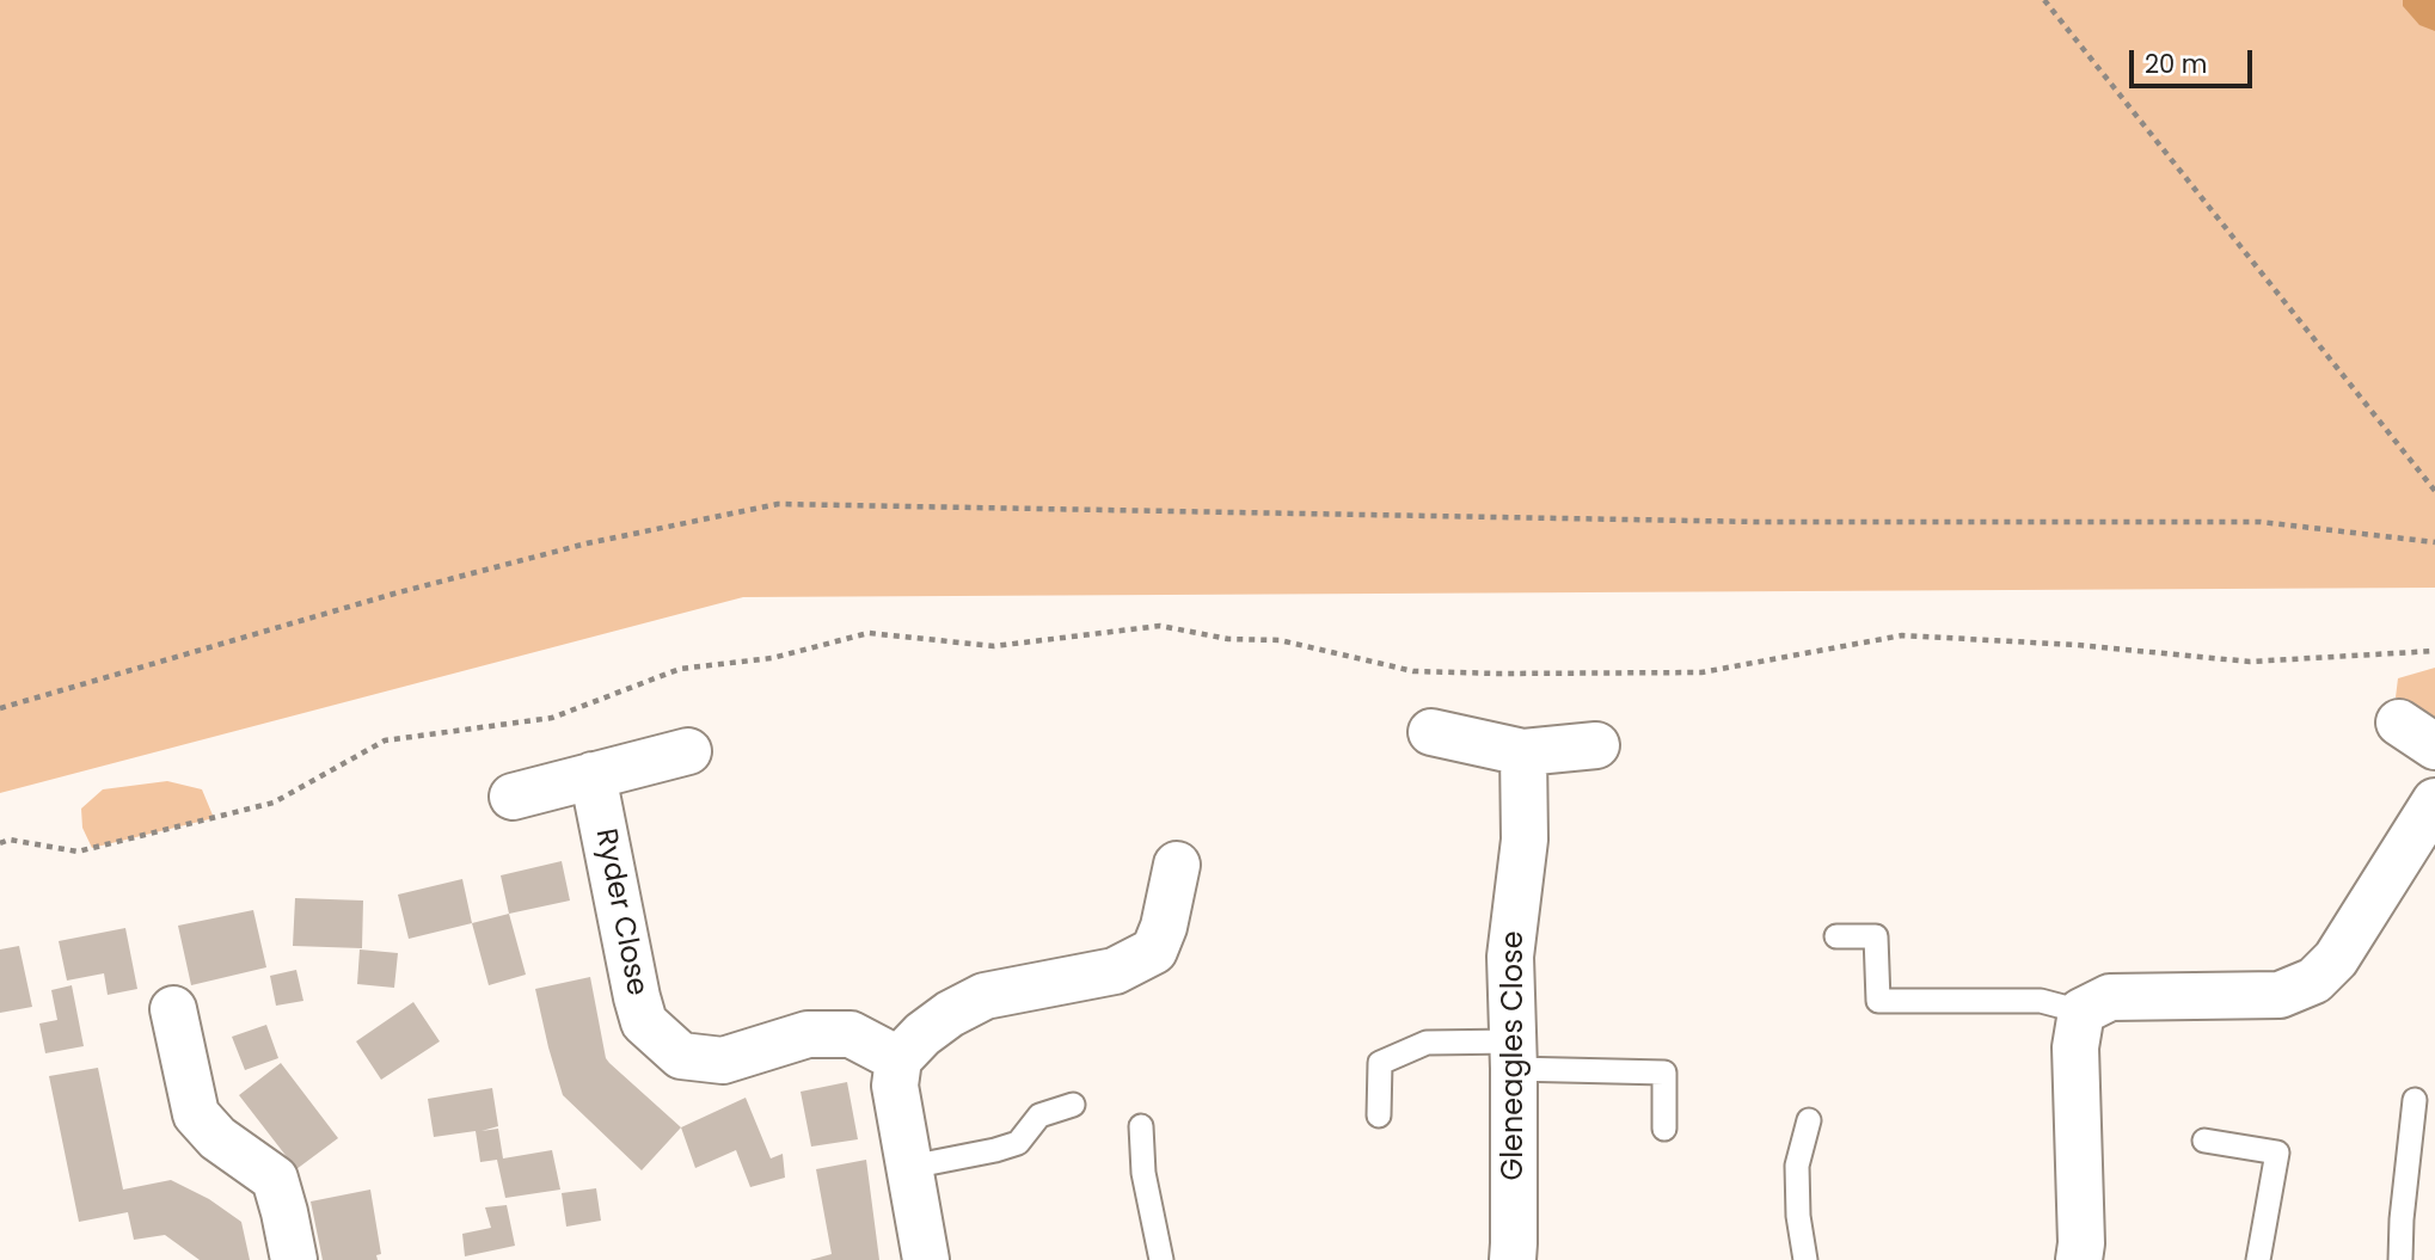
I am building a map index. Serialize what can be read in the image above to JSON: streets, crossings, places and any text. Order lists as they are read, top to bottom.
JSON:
{
  "streets": {
    "street": ["Ryder Close", "Gleneagles Close"]
  },
  "scale_bar": "20 m"
}
